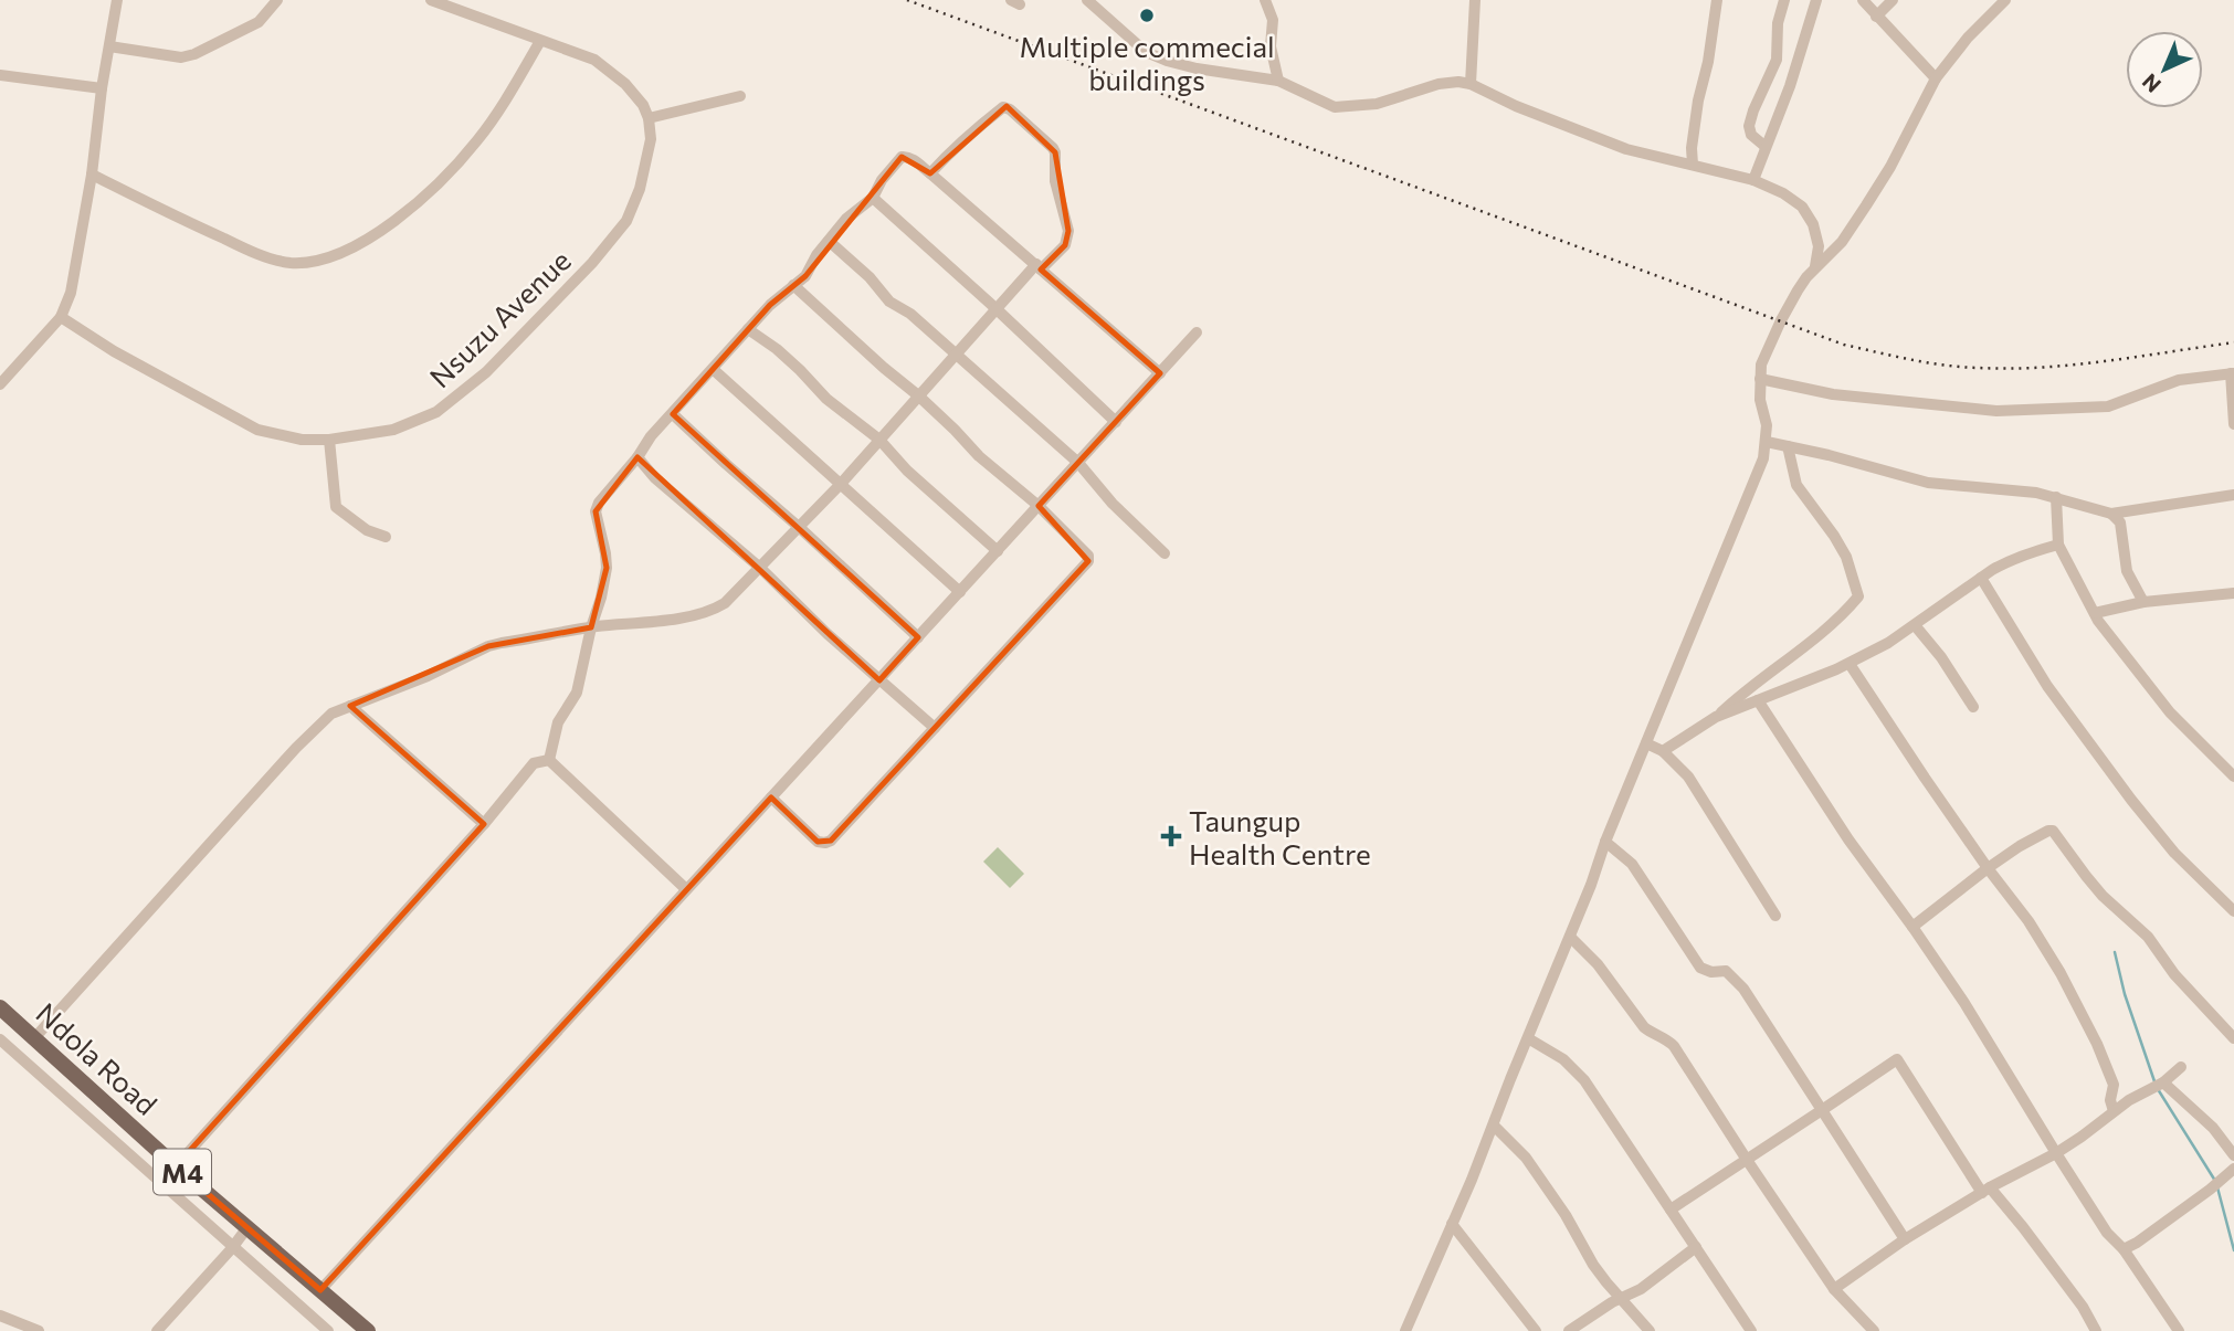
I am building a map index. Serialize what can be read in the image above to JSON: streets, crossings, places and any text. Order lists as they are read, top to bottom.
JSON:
{
  "streets": {
    "main road": ["Ndola Road", "M4"],
    "street": ["Nsuzu Avenue"]
  },
  "places": {
    "other": ["Multiple commecial buildings"],
    "health": ["Taungup Health Centre"]
  },
  "north": "bottom left"
}
